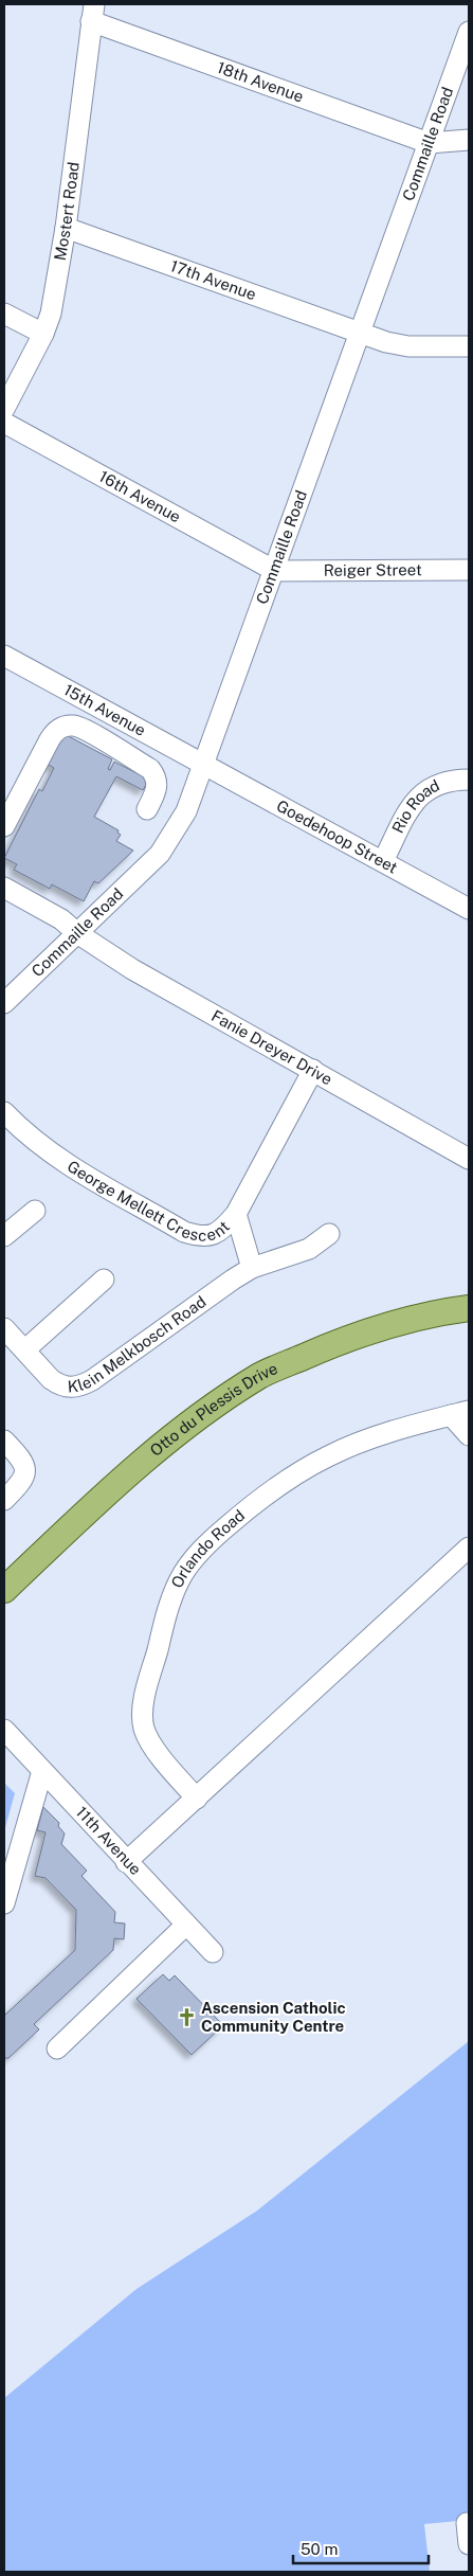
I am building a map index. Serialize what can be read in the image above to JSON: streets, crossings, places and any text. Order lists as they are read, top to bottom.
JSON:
{
  "streets": {
    "main road": ["Otto du Plessis Drive"],
    "street": [
      "18th Avenue",
      "Commaille Road",
      "Mostert Road",
      "17th Avenue",
      "16th Avenue",
      "Reiger Street",
      "15th Avenue",
      "Rio Road",
      "Goedehoop Street",
      "Fanie Dreyer Drive",
      "George Mellett Crescent",
      "Klein Melkbosch Road",
      "Orlando Road",
      "11th Avenue"
    ]
  },
  "crossings": [
    ["18th Avenue", "Commaille Road"],
    ["18th Avenue", "Mostert Road"],
    ["Commaille Road", "17th Avenue"],
    ["Commaille Road", "16th Avenue"],
    ["Commaille Road", "Reiger Street"],
    ["Commaille Road", "15th Avenue"],
    ["Commaille Road", "Goedehoop Street"],
    ["Commaille Road", "Fanie Dreyer Drive"],
    ["Mostert Road", "17th Avenue"],
    ["16th Avenue", "Reiger Street"],
    ["15th Avenue", "Goedehoop Street"],
    ["Rio Road", "Goedehoop Street"],
    ["Fanie Dreyer Drive", "George Mellett Crescent"]
  ],
  "places": {
    "church": ["Ascension Catholic Community Centre"]
  },
  "scale_bar": "50 m"
}
